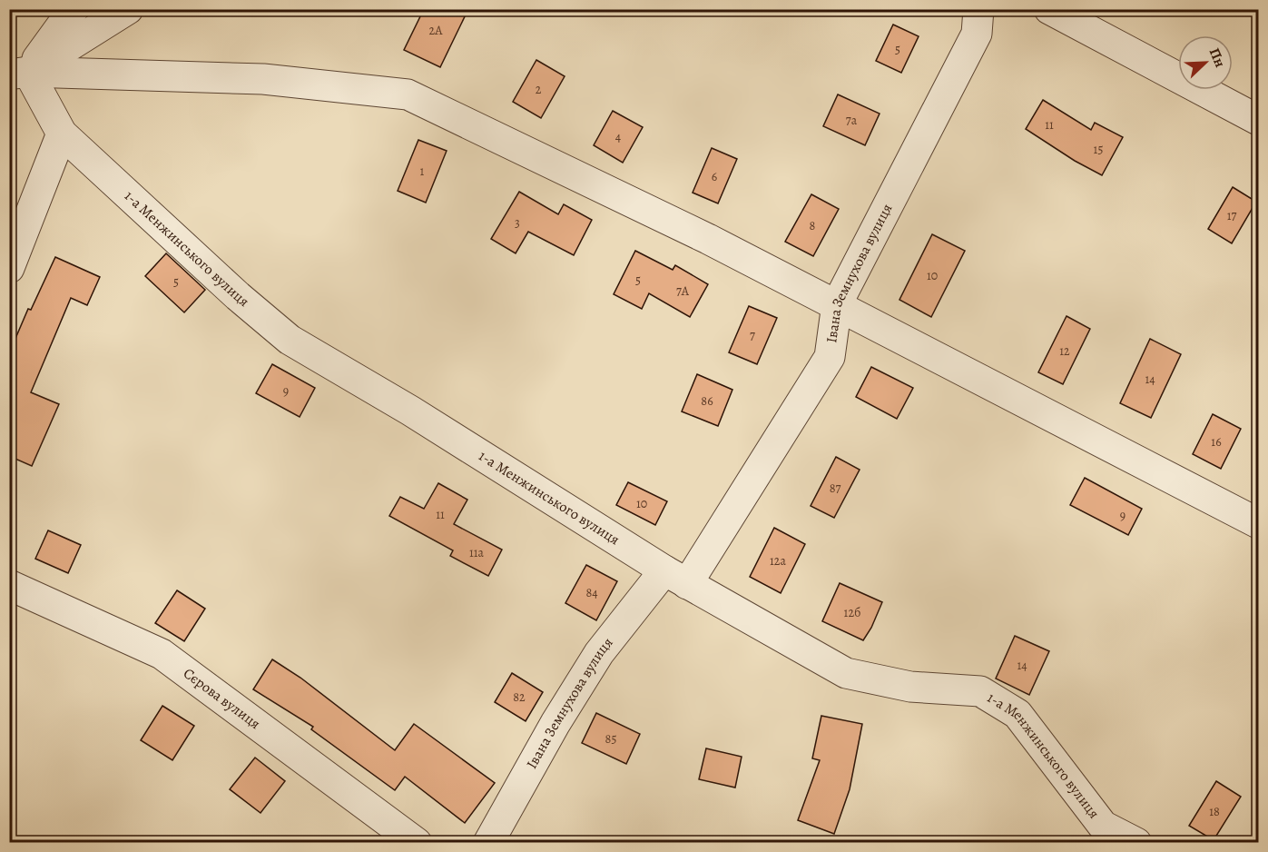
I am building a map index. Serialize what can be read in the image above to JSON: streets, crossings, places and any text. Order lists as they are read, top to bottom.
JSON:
{
  "streets": {
    "street": ["1-а Менжинського вулиця", "Івана Земнухова вулиця", "Сєрова вулиця"]
  },
  "crossings": [
    ["1-а Менжинського вулиця", "Івана Земнухова вулиця"]
  ],
  "house_numbers": [
    "2А",
    "5",
    "2",
    "7а",
    "11",
    "4",
    "15",
    "1",
    "6",
    "17",
    "3",
    "8",
    "10",
    "5",
    "5",
    "7А",
    "7",
    "12",
    "14",
    "9",
    "86",
    "16",
    "87",
    "10",
    "11",
    "9",
    "11а",
    "12а",
    "84",
    "12б",
    "14",
    "82",
    "85",
    "18"
  ],
  "north": "top right"
}
